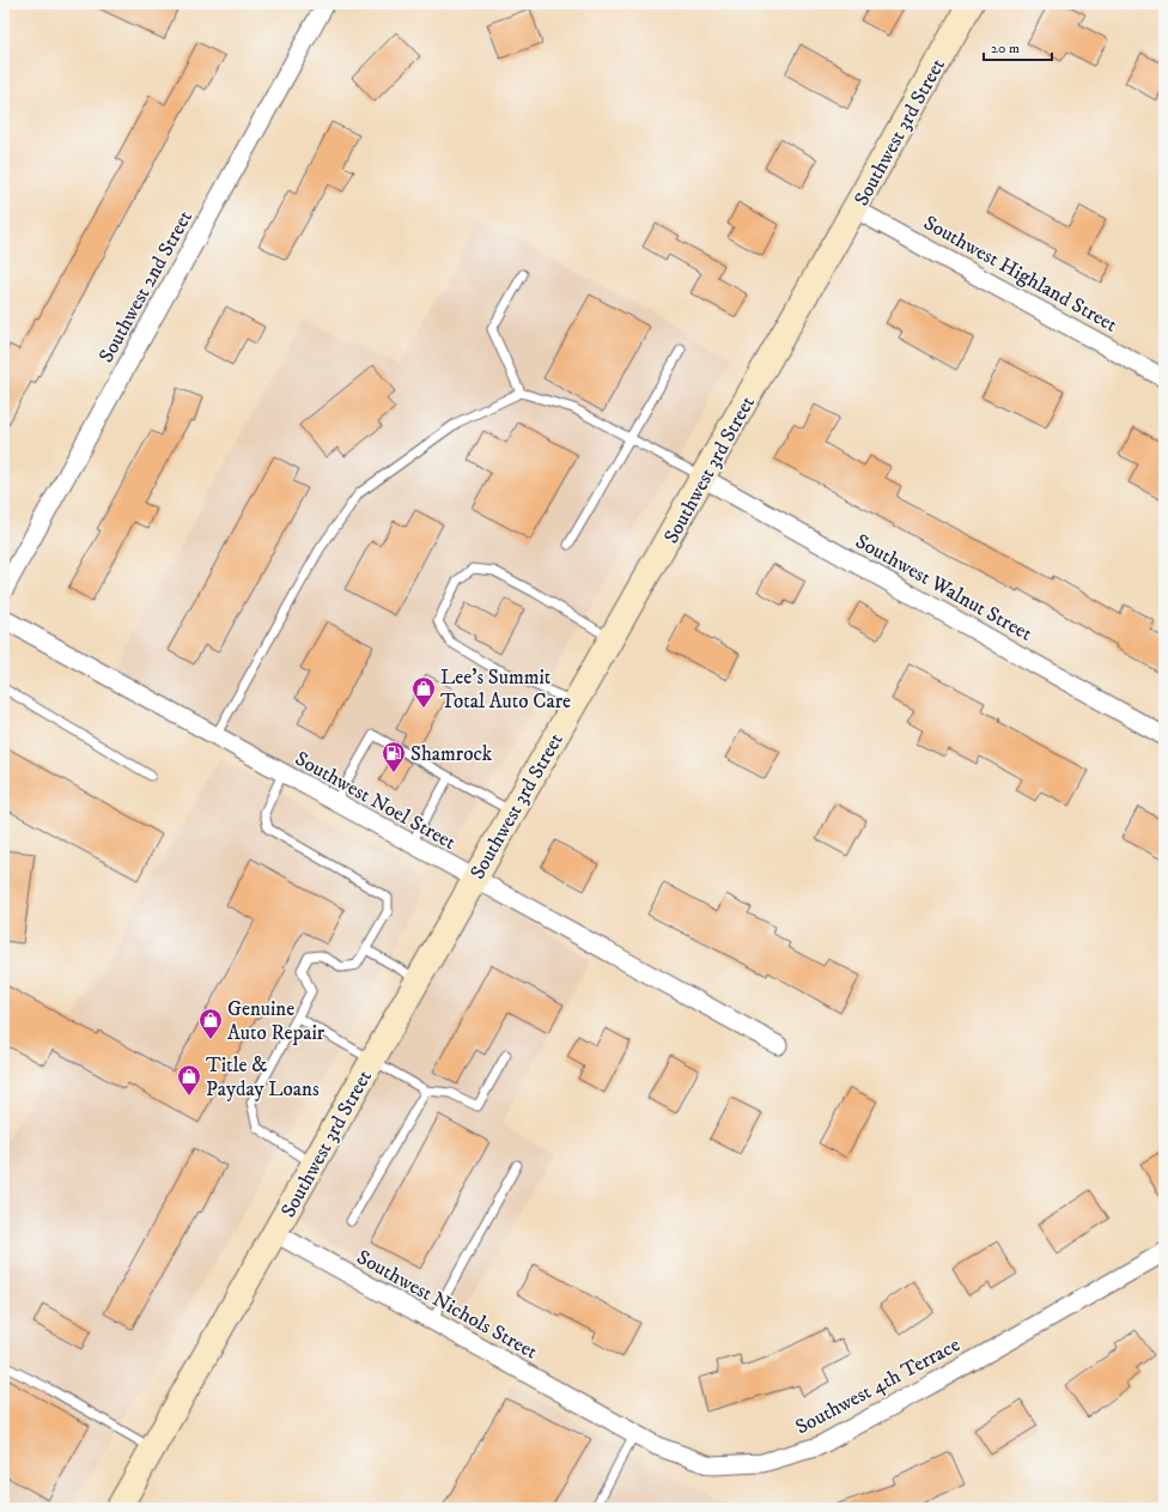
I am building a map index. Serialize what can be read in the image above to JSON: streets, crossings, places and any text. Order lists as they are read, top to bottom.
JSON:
{
  "streets": {
    "main road": ["Southwest 3rd Street"],
    "street": [
      "Southwest Highland Street",
      "Southwest 2nd Street",
      "Southwest Walnut Street",
      "Southwest Noel Street",
      "Southwest Nichols Street",
      "Southwest 4th Terrace"
    ]
  },
  "crossings": [
    ["Southwest 3rd Street", "Southwest Highland Street"],
    ["Southwest 3rd Street", "Southwest Walnut Street"],
    ["Southwest 3rd Street", "Southwest Noel Street"],
    ["Southwest 3rd Street", "Southwest Nichols Street"],
    ["Southwest Nichols Street", "Southwest 4th Terrace"]
  ],
  "places": {
    "shop": ["Lee's Summit Total Auto Care", "Genuine Auto Repair", "Title & Payday Loans"],
    "fuel station": ["Shamrock"]
  },
  "scale_bar": "20 m"
}
